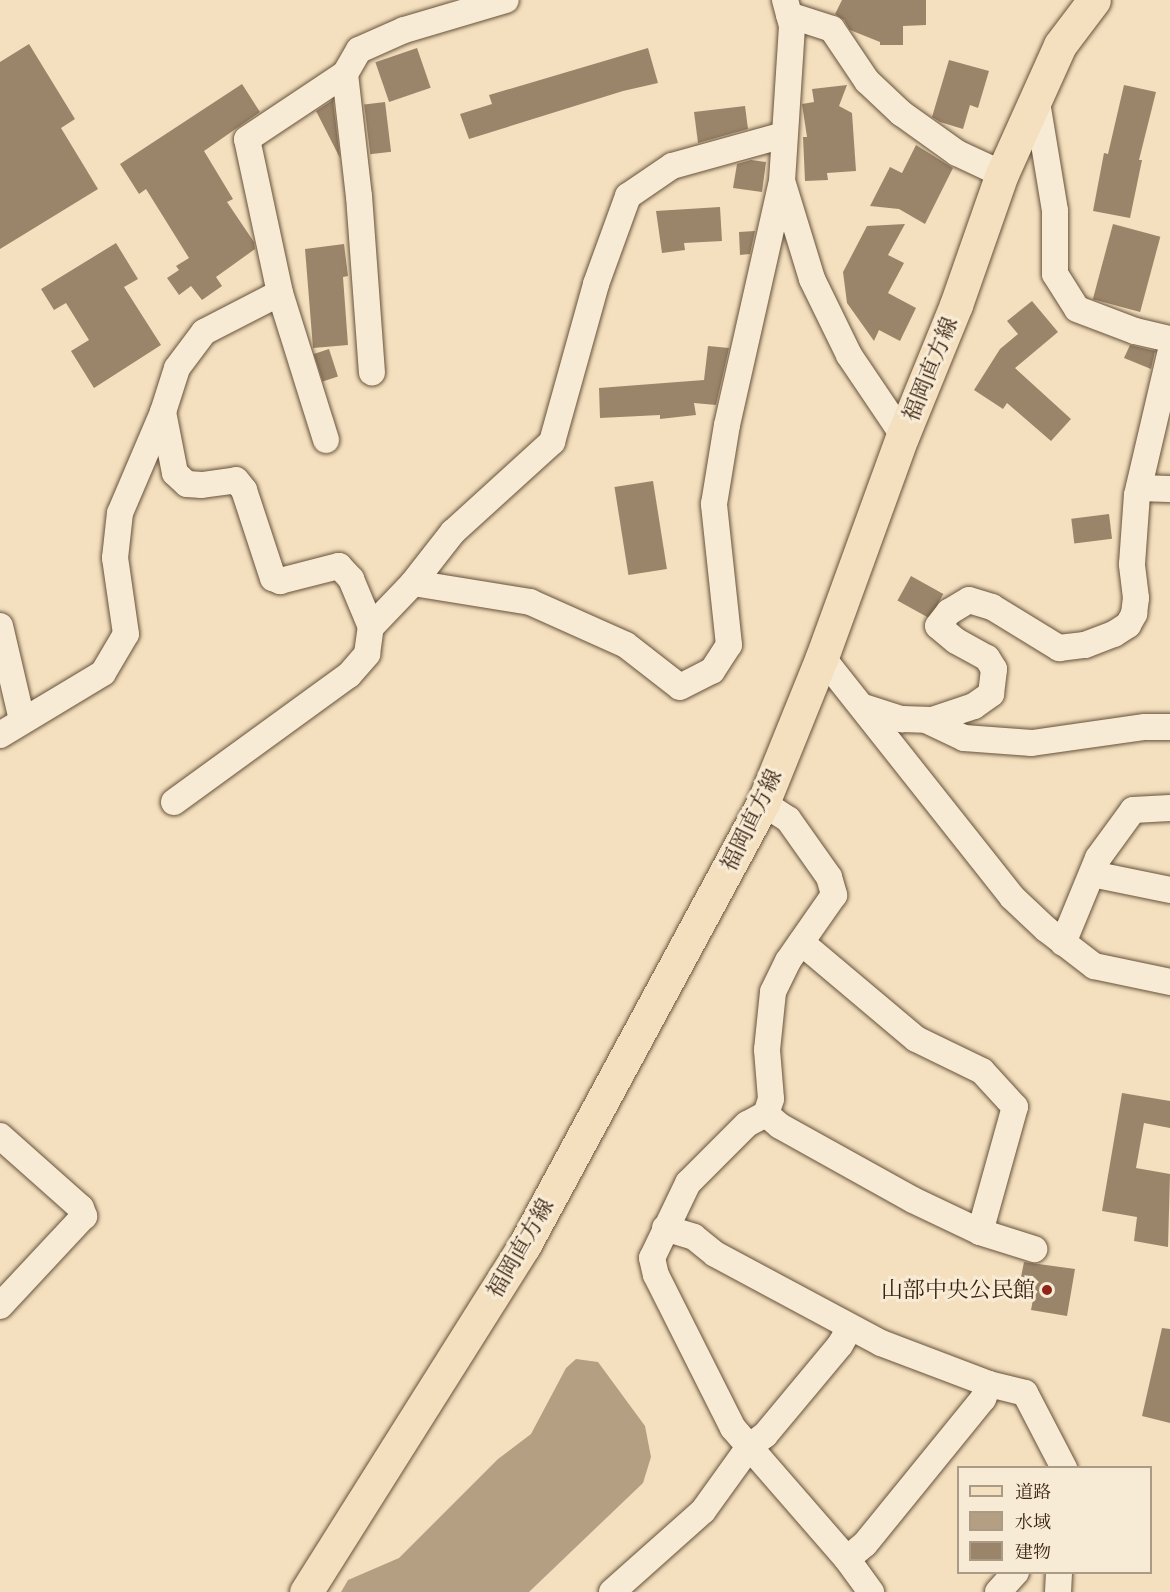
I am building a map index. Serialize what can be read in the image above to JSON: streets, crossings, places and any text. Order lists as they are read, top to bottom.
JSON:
{
  "streets": {
    "main road": ["福岡直方線"]
  },
  "places": ["山部中央公民館"],
  "legend": ["道路", "水域", "建物"]
}
